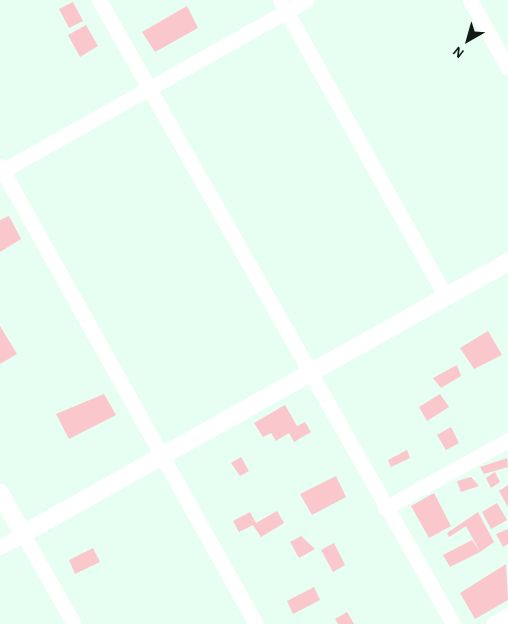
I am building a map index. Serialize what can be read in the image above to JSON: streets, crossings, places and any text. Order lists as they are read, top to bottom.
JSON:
{
  "north": "bottom left"
}
